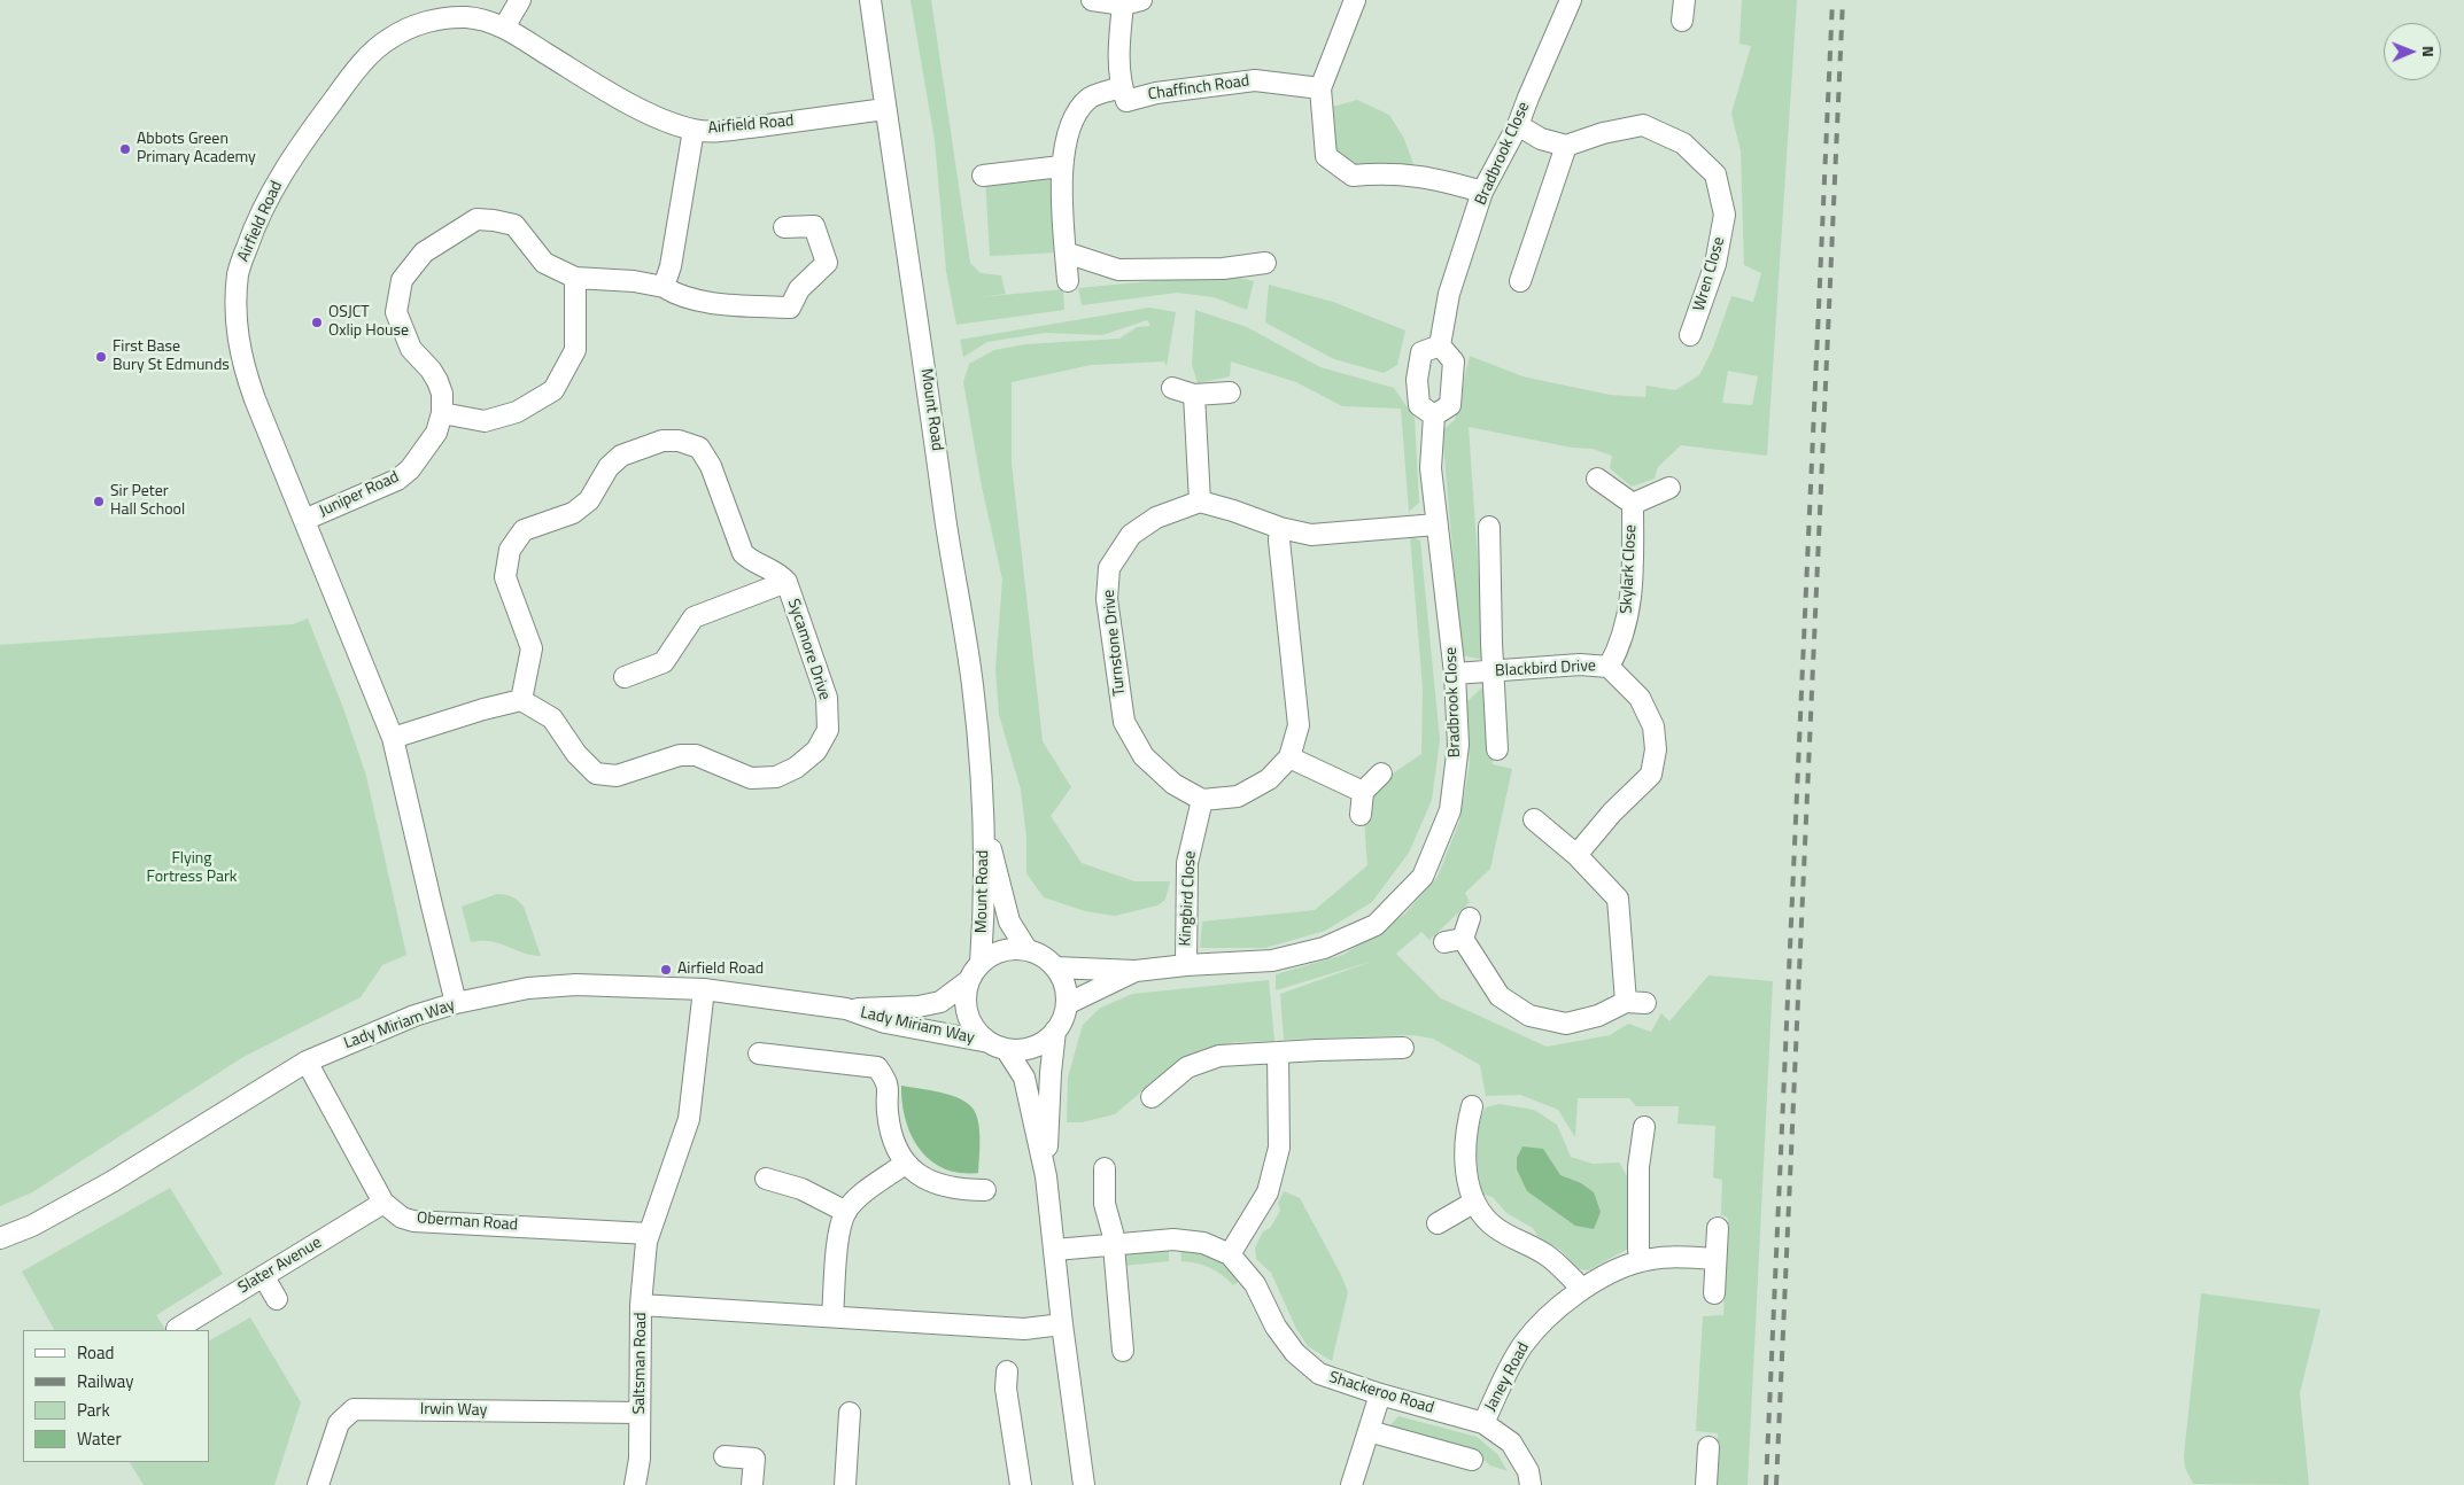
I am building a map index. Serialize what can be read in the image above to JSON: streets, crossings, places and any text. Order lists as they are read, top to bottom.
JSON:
{
  "streets": {
    "street": [
      "Chaffinch Road",
      "Airfield Road",
      "Bradbrook Close",
      "Wren Close",
      "Mount Road",
      "Juniper Road",
      "Skylark Close",
      "Turnstone Drive",
      "Sycamore Drive",
      "Blackbird Drive",
      "Kingbird Close",
      "Lady Miriam Way",
      "Oberman Road",
      "Slater Avenue",
      "Saltsman Road",
      "Janey Road",
      "Shackeroo Road",
      "Irwin Way"
    ]
  },
  "crossings": [
    ["Airfield Road", "Mount Road"],
    ["Airfield Road", "Juniper Road"],
    ["Airfield Road", "Lady Miriam Way"],
    ["Bradbrook Close", "Mount Road"],
    ["Bradbrook Close", "Blackbird Drive"],
    ["Bradbrook Close", "Kingbird Close"],
    ["Bradbrook Close", "Lady Miriam Way"],
    ["Mount Road", "Lady Miriam Way"],
    ["Skylark Close", "Blackbird Drive"],
    ["Turnstone Drive", "Kingbird Close"],
    ["Lady Miriam Way", "Oberman Road"],
    ["Lady Miriam Way", "Saltsman Road"],
    ["Oberman Road", "Slater Avenue"],
    ["Oberman Road", "Saltsman Road"],
    ["Saltsman Road", "Irwin Way"],
    ["Janey Road", "Shackeroo Road"]
  ],
  "parks": ["Flying Fortress Park"],
  "places": [
    "Abbots Green Primary Academy",
    "OSJCT Oxlip House",
    "First Base Bury St Edmunds",
    "Sir Peter Hall School",
    "Airfield Road"
  ],
  "legend": [
    "Road",
    "Railway",
    "Park",
    "Water"
  ],
  "north": "right"
}
